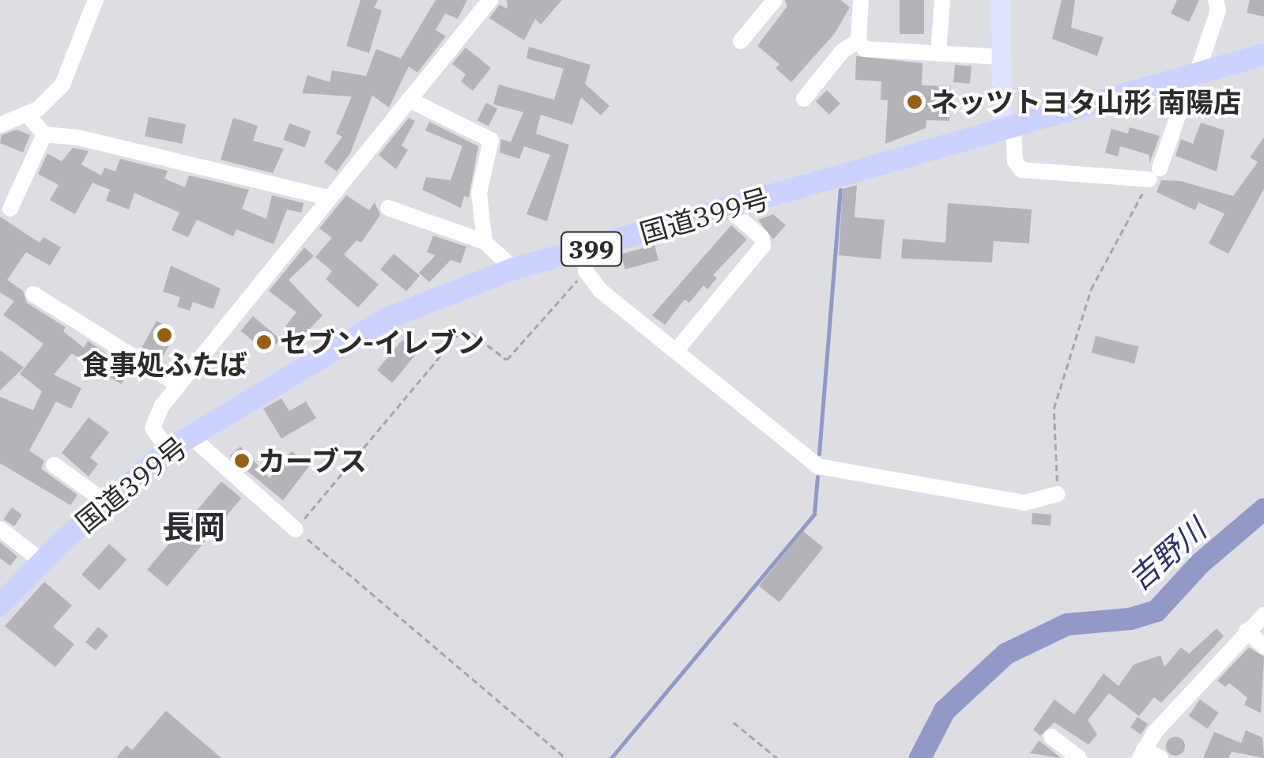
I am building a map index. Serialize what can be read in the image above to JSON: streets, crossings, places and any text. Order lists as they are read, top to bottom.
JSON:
{
  "streets": {
    "highway": ["国道399号", "399"]
  },
  "districts": ["長岡"],
  "water": ["吉野川"],
  "places": [
    "ネッツトヨタ山形 南陽店",
    "食事処ふたば",
    "セブン-イレブン",
    "カーブス"
  ]
}
